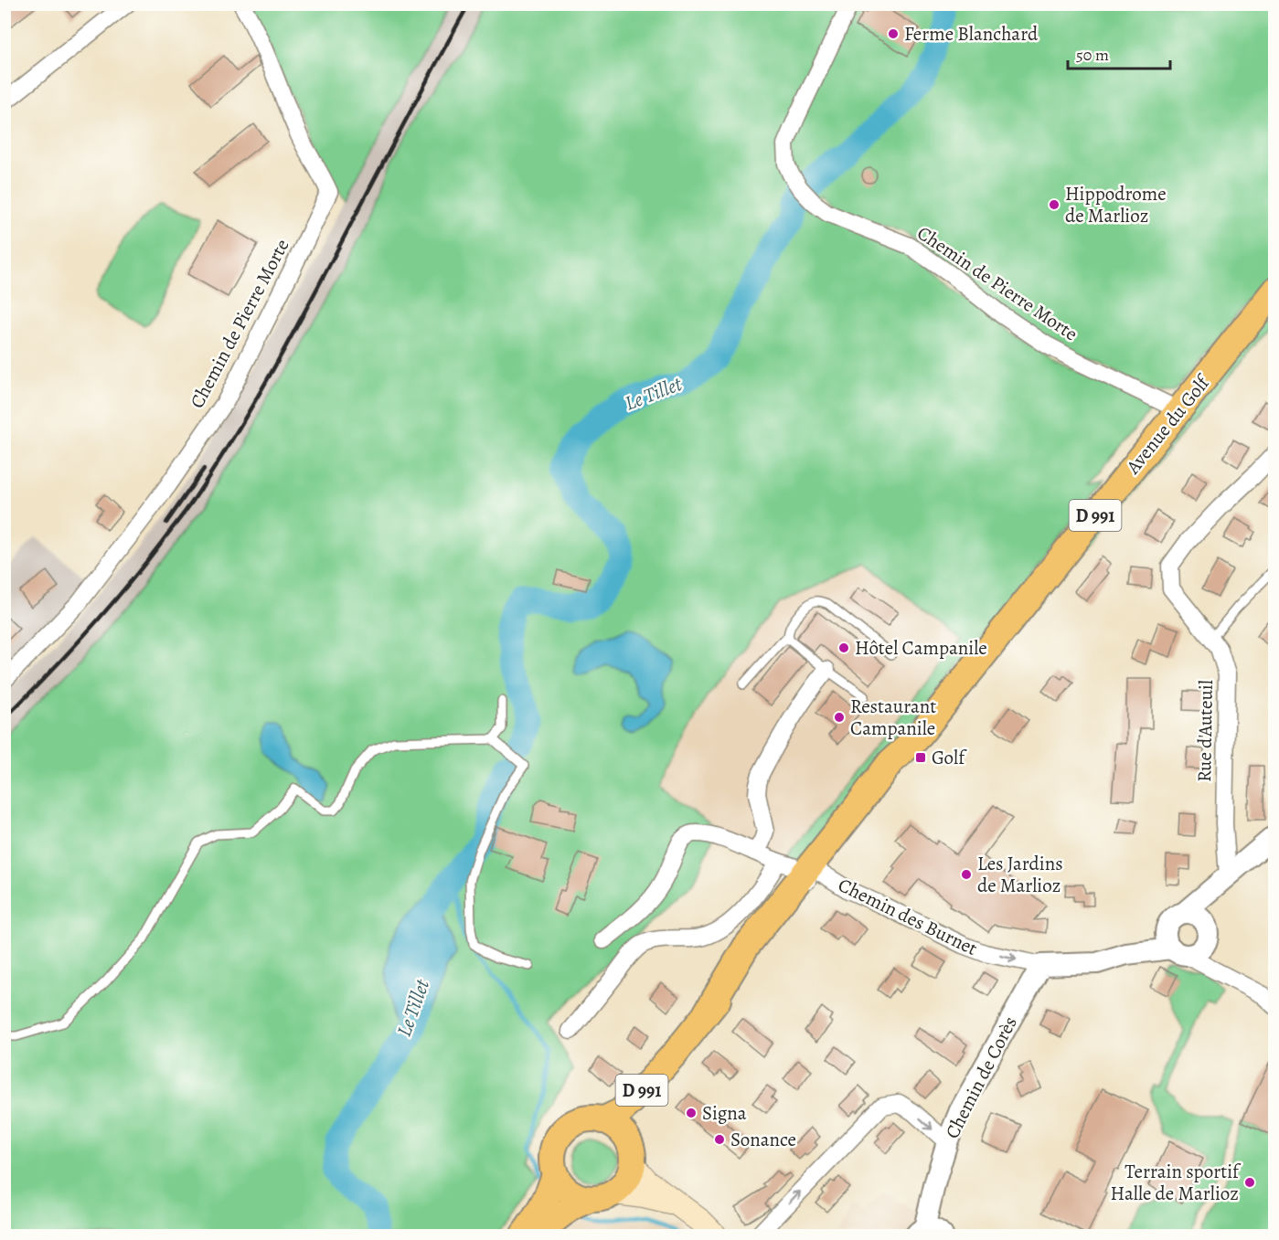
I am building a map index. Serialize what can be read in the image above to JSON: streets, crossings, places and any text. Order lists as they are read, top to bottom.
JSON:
{
  "streets": {
    "main road": ["Avenue du Golf", "D 991"],
    "street": [
      "Chemin de Pierre Morte",
      "Rue d'Auteuil",
      "Chemin des Burnet",
      "Chemin de Corès"
    ]
  },
  "crossings": [
    ["Chemin de Pierre Morte", "Avenue du Golf"],
    ["Avenue du Golf", "D 991"],
    ["Avenue du Golf", "Chemin des Burnet"],
    ["D 991", "Chemin des Burnet"],
    ["Chemin des Burnet", "Chemin de Corès"]
  ],
  "water": ["Le Tillet"],
  "places": {
    "other": [
      "Ferme Blanchard",
      "Hippodrome de Marlioz",
      "Hôtel Campanile",
      "Restaurant Campanile",
      "Les Jardins de Marlioz",
      "Signa",
      "Sonance",
      "Terrain sportif Halle de Marlioz"
    ],
    "transit": ["Golf"]
  },
  "scale_bar": "50 m"
}
